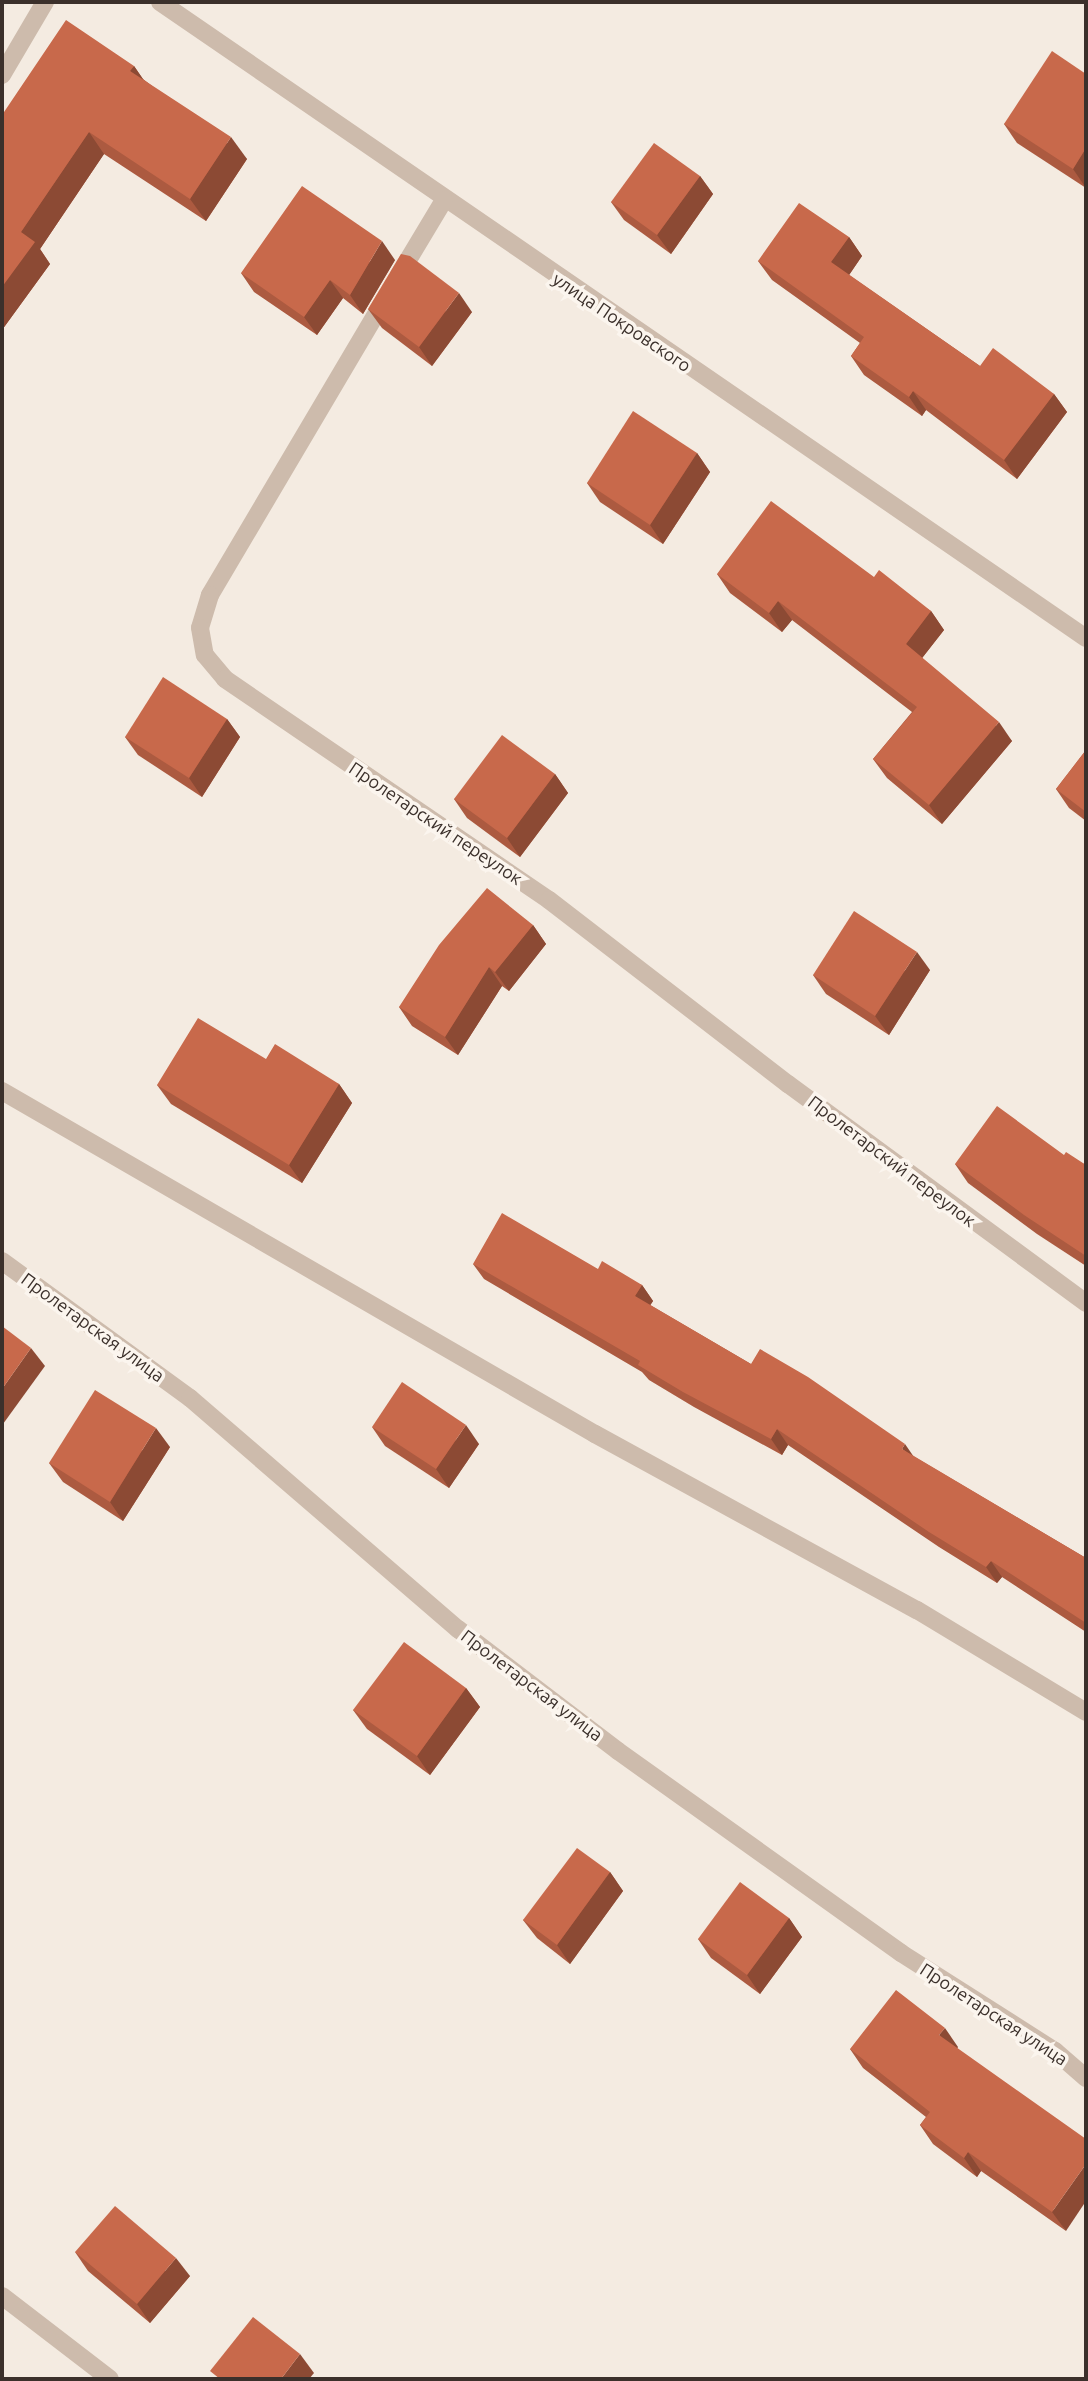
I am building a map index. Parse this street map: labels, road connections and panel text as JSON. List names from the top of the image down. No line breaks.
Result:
{"streets":{"street":["улица Покровского","Пролетарский переулок","Пролетарская улица"]},"crossings":[["улица Покровского","Пролетарский переулок"]]}
